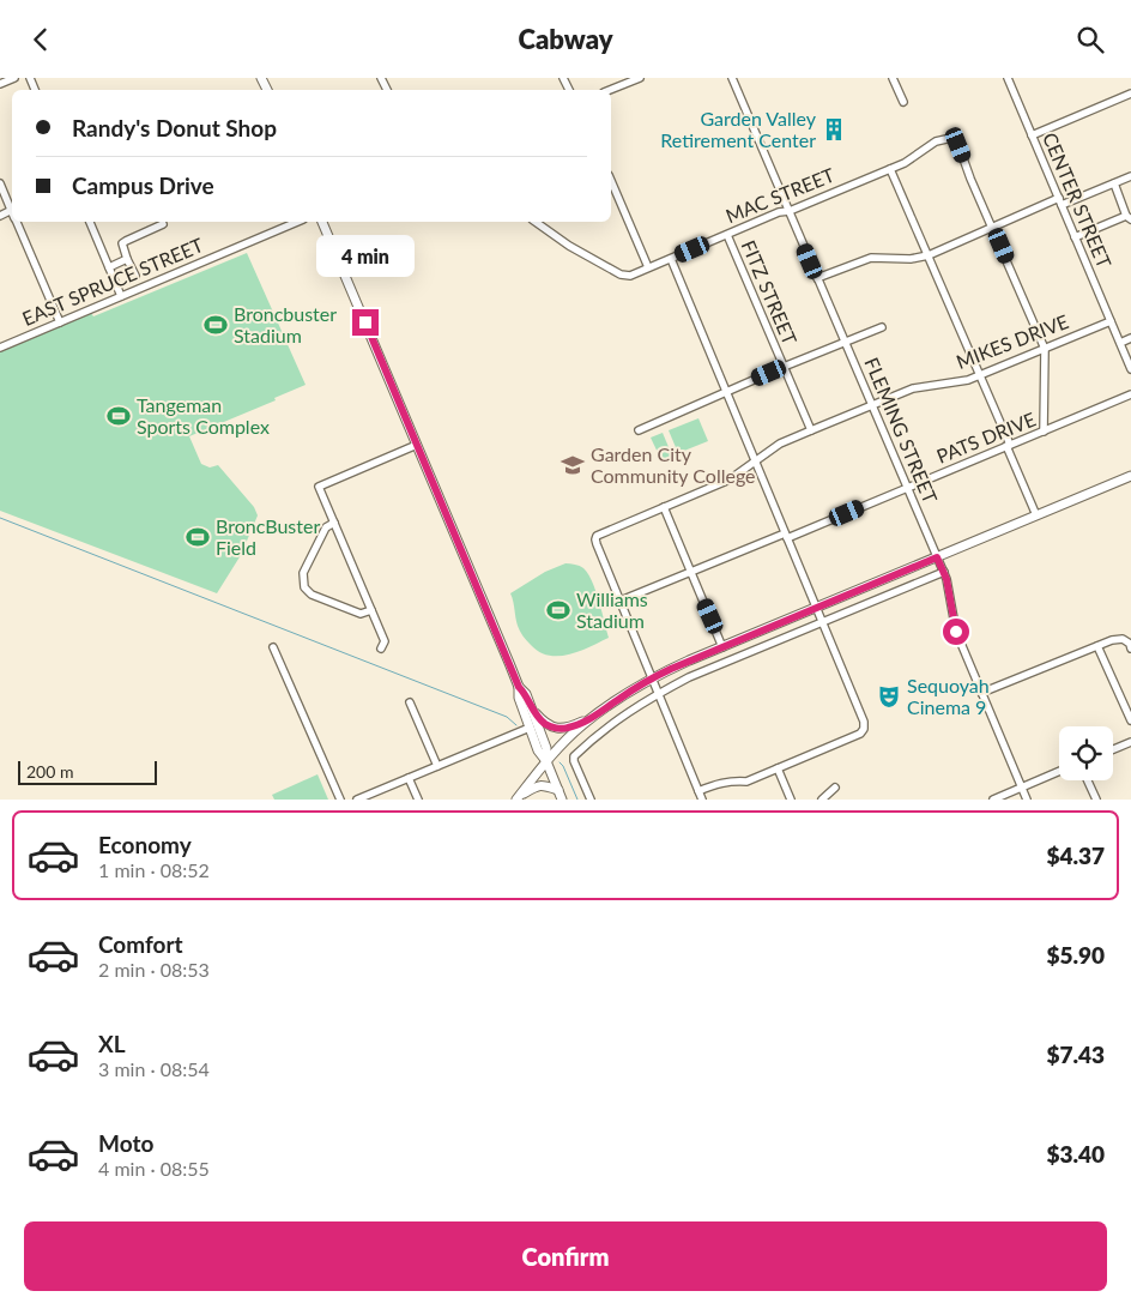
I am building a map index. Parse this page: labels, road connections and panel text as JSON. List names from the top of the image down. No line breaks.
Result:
{"streets":{"street":["MAC STREET","CENTER STREET","EAST SPRUCE STREET","FITZ STREET","MIKES DRIVE","FLEMING STREET","PATS DRIVE"]},"crossings":[["MAC STREET","FITZ STREET"],["MAC STREET","FLEMING STREET"],["CENTER STREET","MIKES DRIVE"],["FITZ STREET","MIKES DRIVE"],["MIKES DRIVE","FLEMING STREET"],["MIKES DRIVE","PATS DRIVE"],["FLEMING STREET","PATS DRIVE"]],"places":{"building":["Garden Valley Retirement Center"],"sports":["Broncbuster Stadium","Tangeman Sports Complex","BroncBuster Field","Williams Stadium"],"school or university":["Garden City Community College"],"theatre":["Sequoyah Cinema 9"]},"scale_bar":"200 m","page":{"header":"Cabway","banner":["Randy's Donut Shop","Campus Drive"],"bubble":"4 min","scale":"200 m","list":[{"name":"Economy","note":"1 min · 08:52","value":"$4.37"},{"name":"Comfort","note":"2 min · 08:53","value":"$5.90"},{"name":"XL","note":"3 min · 08:54","value":"$7.43"},{"name":"Moto","note":"4 min · 08:55","value":"$3.40"}],"buttons":"Confirm"}}
